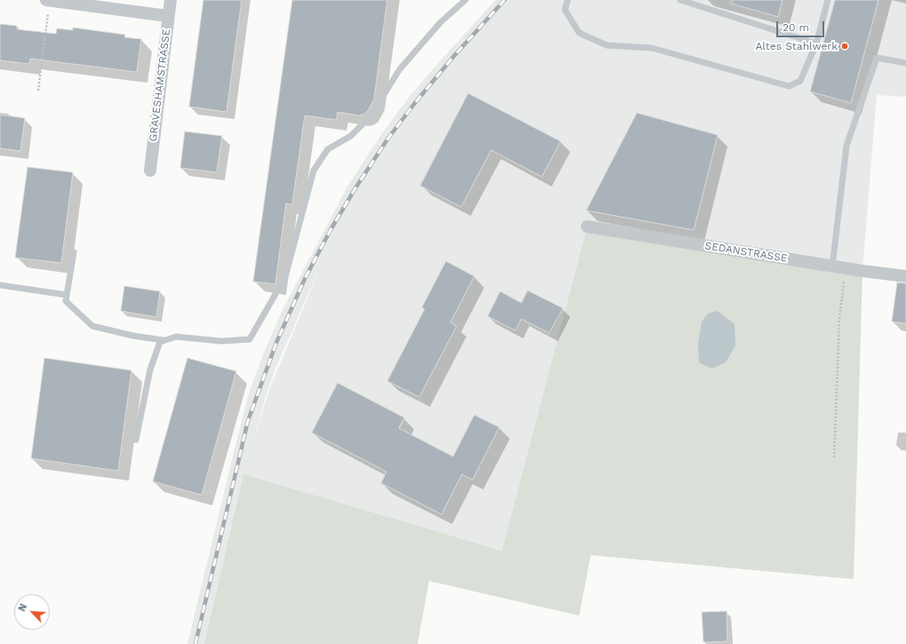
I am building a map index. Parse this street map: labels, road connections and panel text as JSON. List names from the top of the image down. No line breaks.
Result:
{"streets":{"street":["GRAVESHAMSTRASSE","SEDANSTRASSE"]},"places":["Altes Stahlwerk"],"scale_bar":"20 m","north":"top left"}
